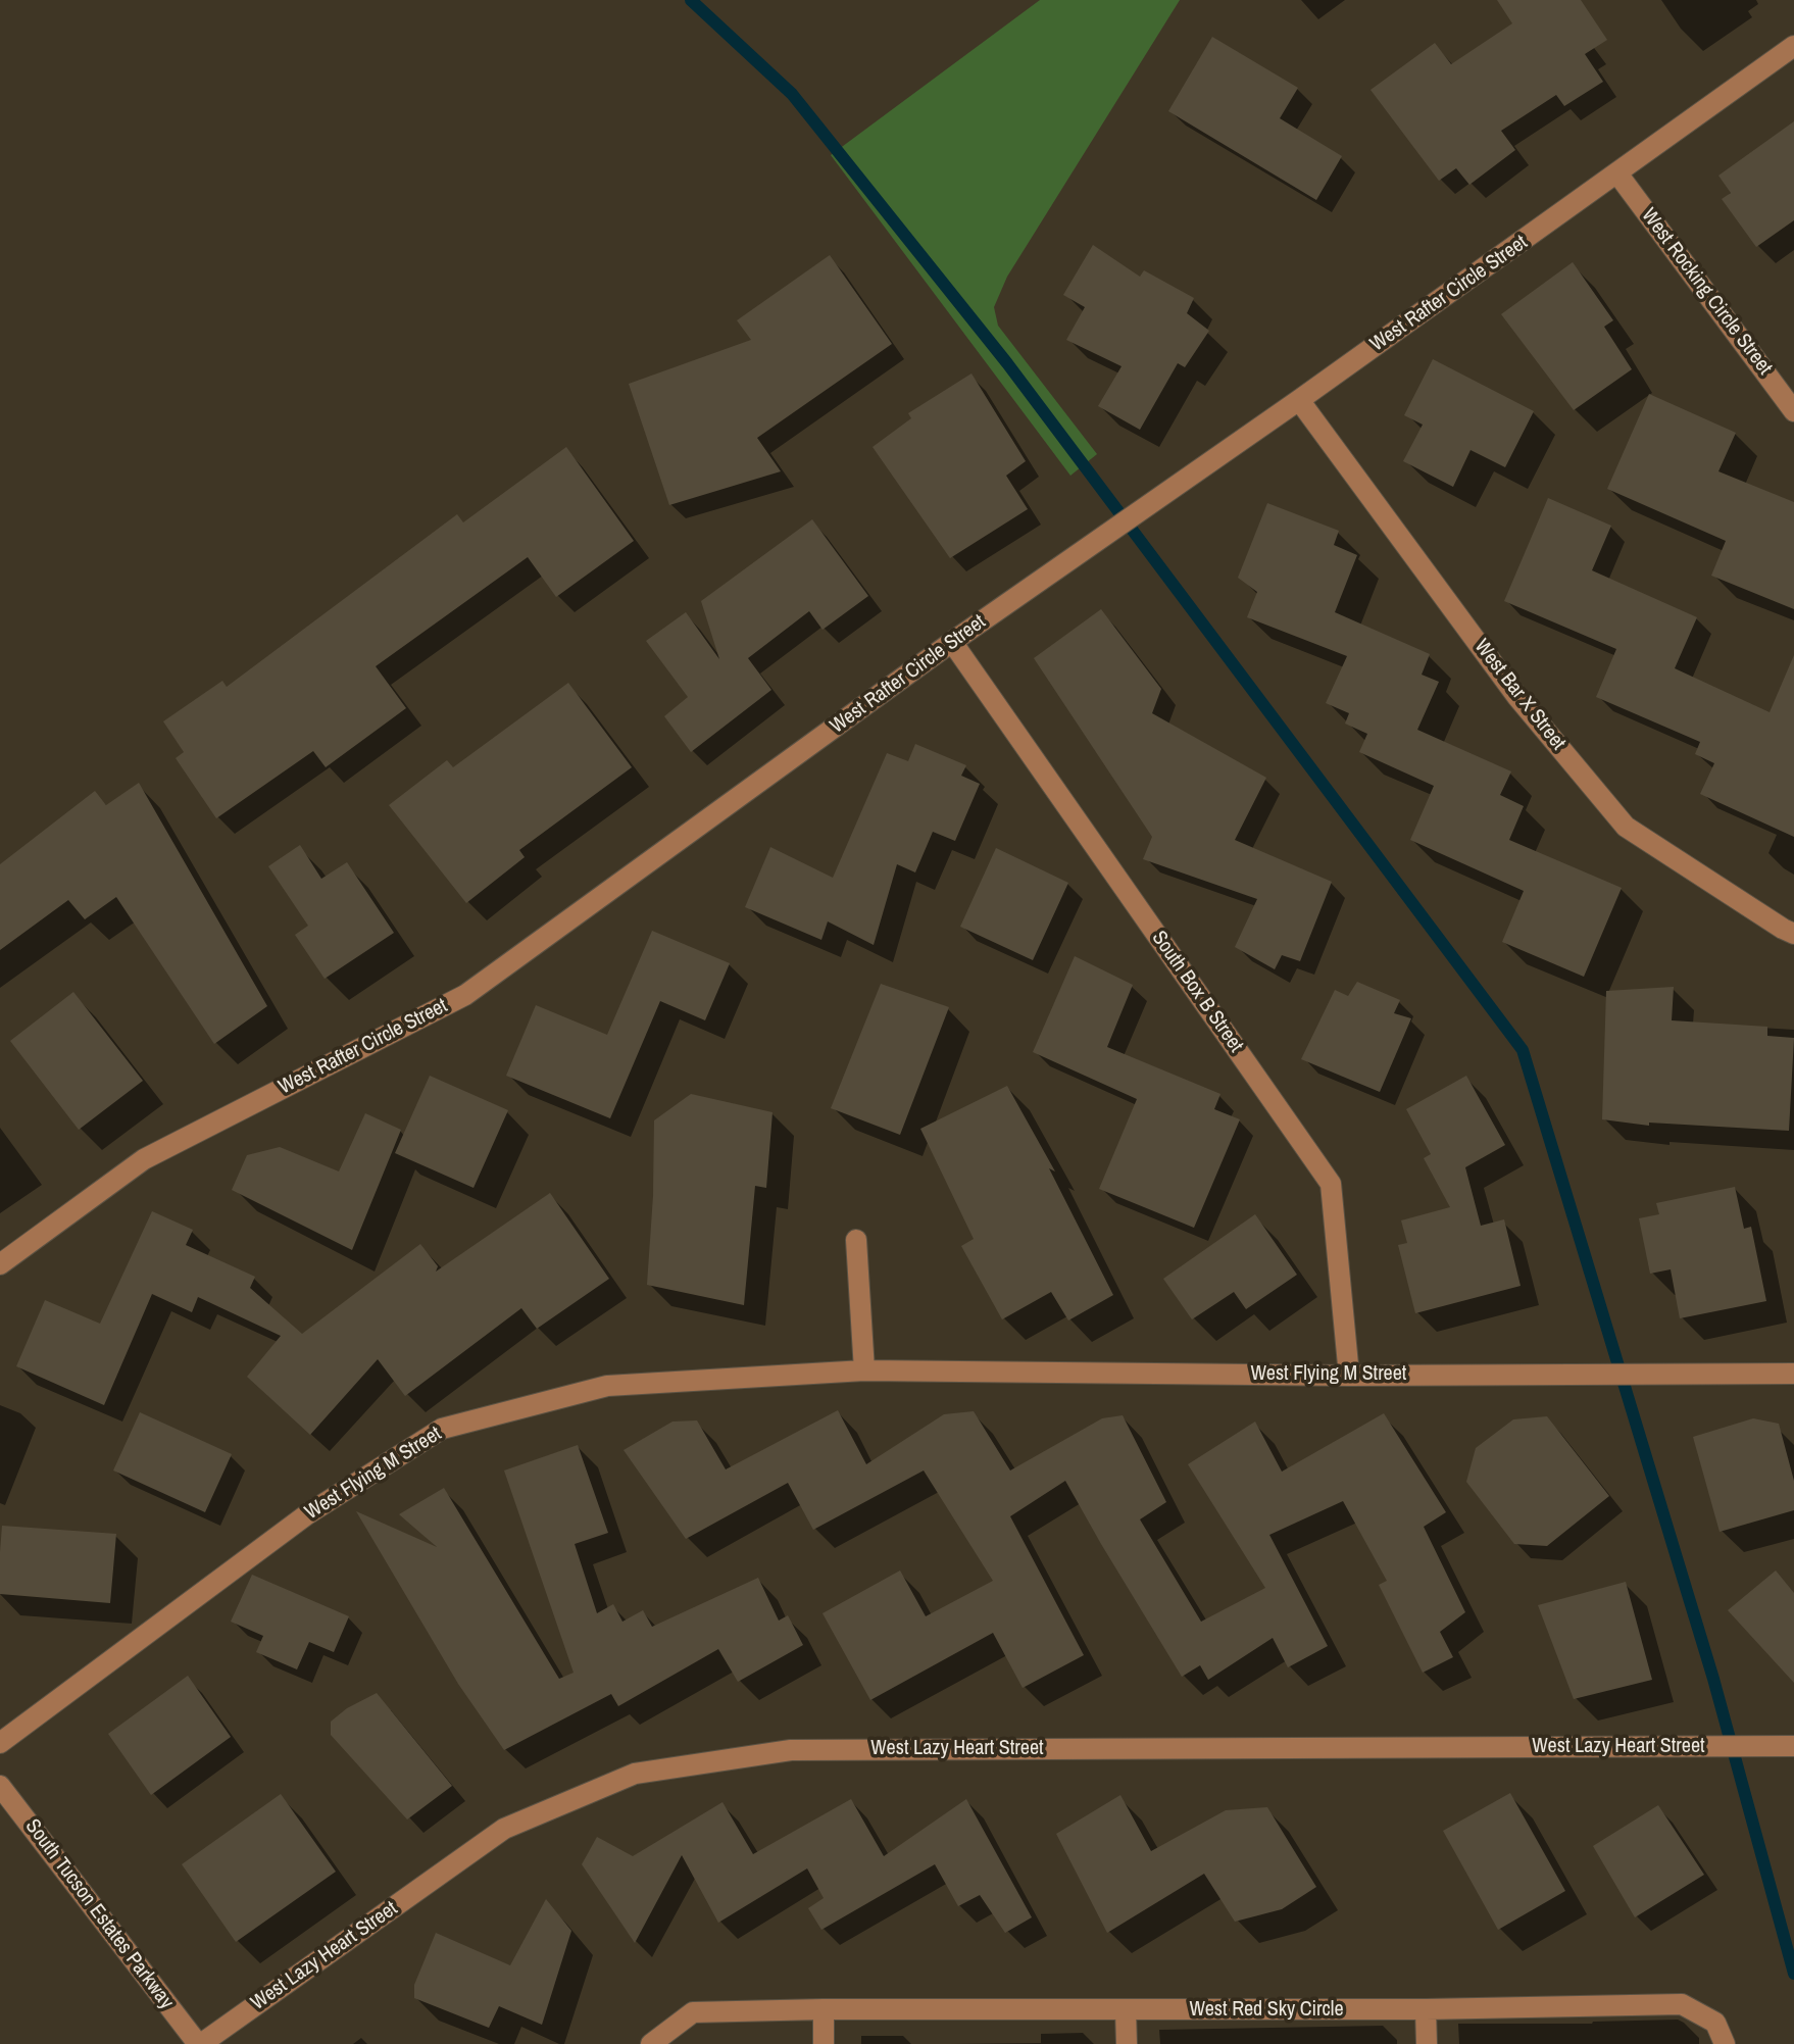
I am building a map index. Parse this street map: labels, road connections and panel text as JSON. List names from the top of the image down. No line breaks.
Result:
{"streets":{"street":["West Rocking Circle Street","West Rafter Circle Street","West Bar X Street","South Box B Street","West Flying M Street","West Lazy Heart Street","South Tucson Estates Parkway","West Red Sky Circle"]},"crossings":[["West Rocking Circle Street","West Rafter Circle Street"],["West Rafter Circle Street","West Bar X Street"],["West Rafter Circle Street","South Box B Street"],["South Box B Street","West Flying M Street"],["West Lazy Heart Street","South Tucson Estates Parkway"]]}
